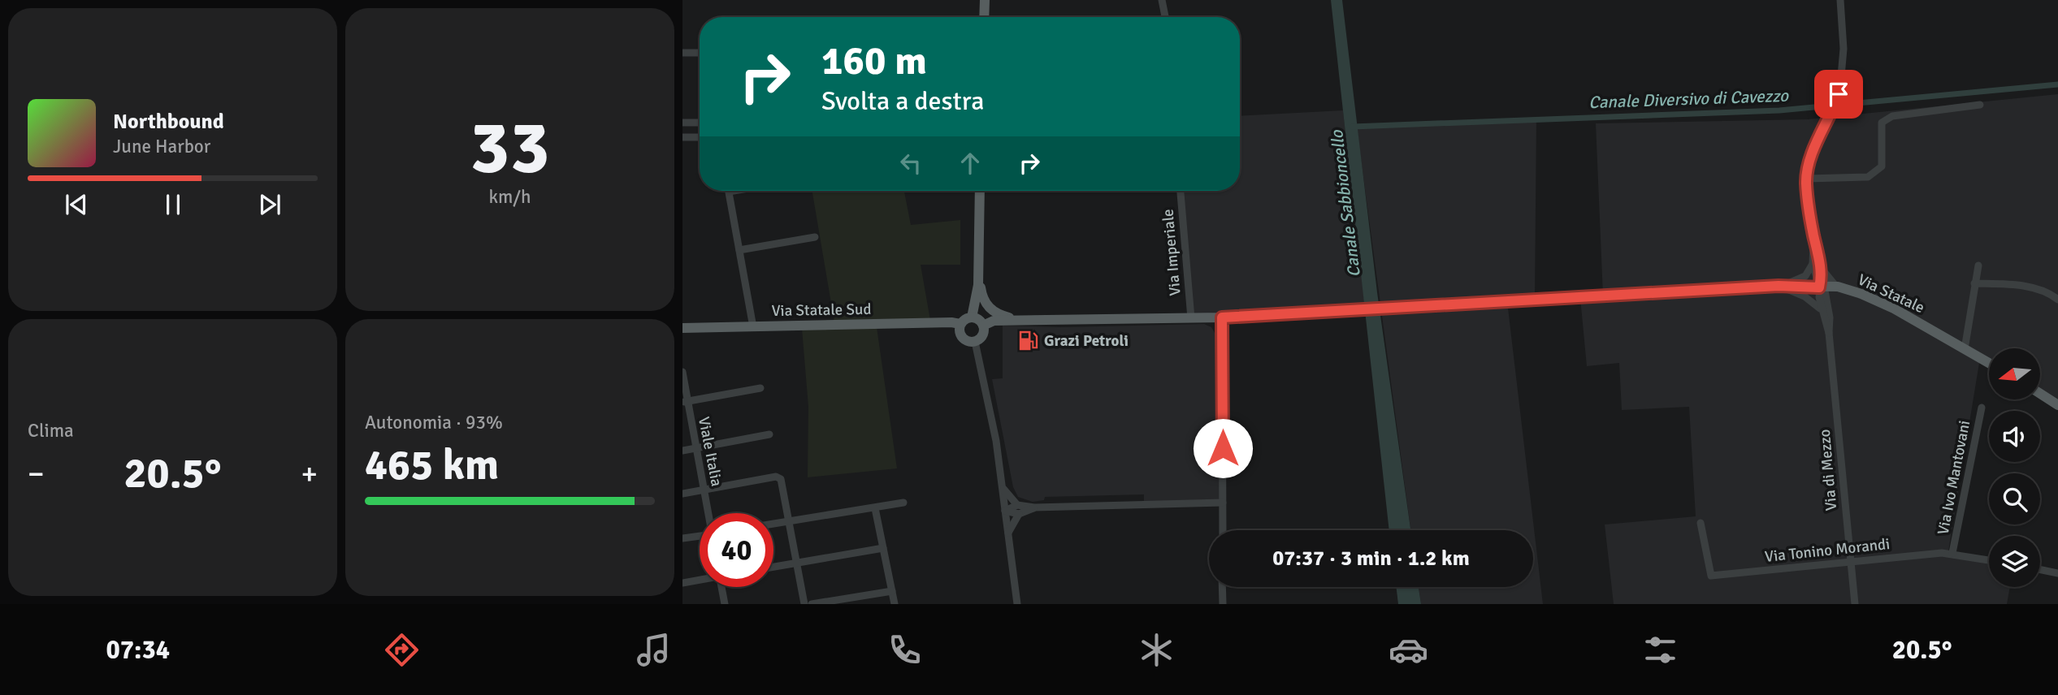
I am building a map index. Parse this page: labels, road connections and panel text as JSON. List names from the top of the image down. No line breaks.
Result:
{"streets":{"main road":["Via Statale","Via Statale Sud"],"street":["Via Imperiale","Viale Italia","Via di Mezzo","Via Ivo Mantovani","Via Tonino Morandi"]},"crossings":[["Via Imperiale","Via Statale"],["Via di Mezzo","Via Tonino Morandi"],["Via Ivo Mantovani","Via Tonino Morandi"]],"water":["Canale Diversivo di Cavezzo","Canale Sabbioncello"],"places":{"fuel station":["Grazi Petroli"]},"north":"left","page":{"tile":[["33","km/h"],"Clima",["Autonomia · 93%","465 km"]],"turn":["160 m","Svolta a destra"],"song":["Northbound","June Harbor"],"heat":["−","20.5°","+"],"limit":"40","trip":"07:37 · 3 min · 1.2 km","tabs":["07:34","20.5°"]}}
